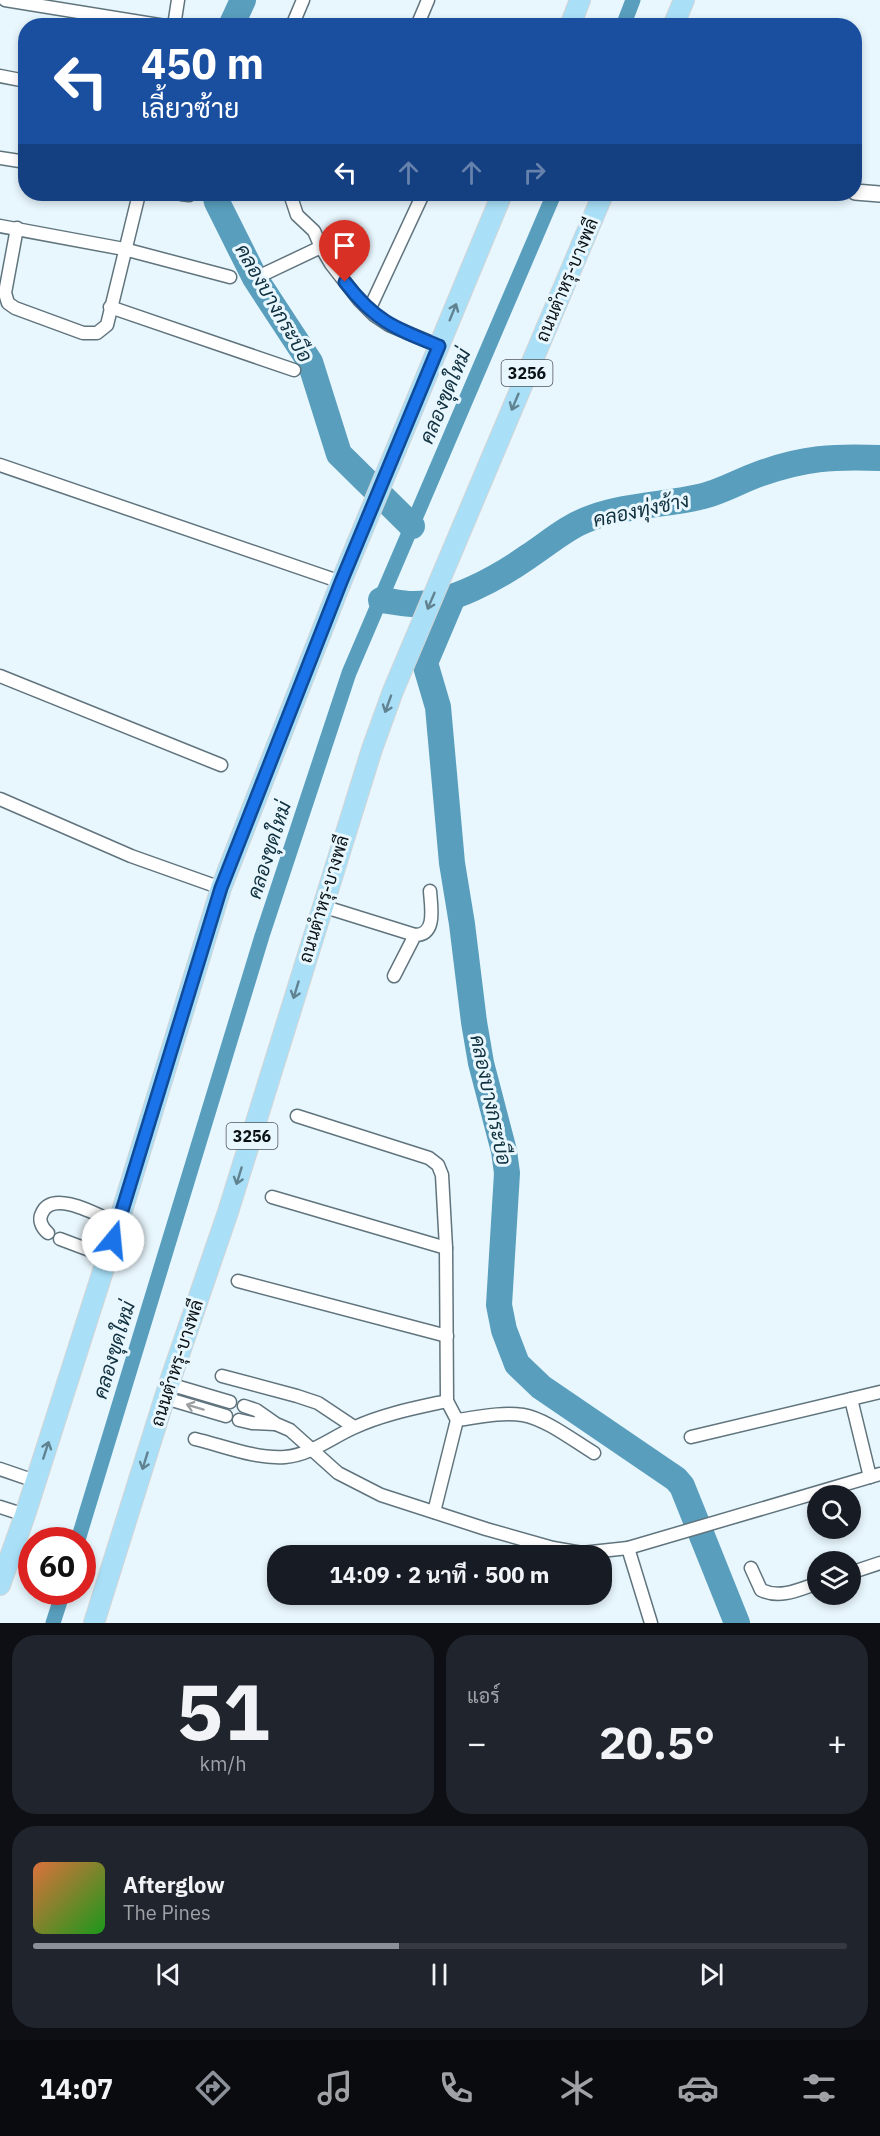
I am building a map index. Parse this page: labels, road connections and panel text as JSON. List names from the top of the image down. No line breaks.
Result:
{"streets":{"main road":["ถนนตำหรุ-บางพลี","3256"]},"water":["คลองบางกระบือ","คลองขุดใหม่","คลองทุ่งช้าง"],"page":{"turn":["450 m","เลี้ยวซ้าย"],"limit":"60","trip":"14:09 · 2 นาที · 500 m","tile":[["51","km/h"],"แอร์"],"heat":["−","20.5°","+"],"song":["Afterglow","The Pines"],"tabs":"14:07"}}
